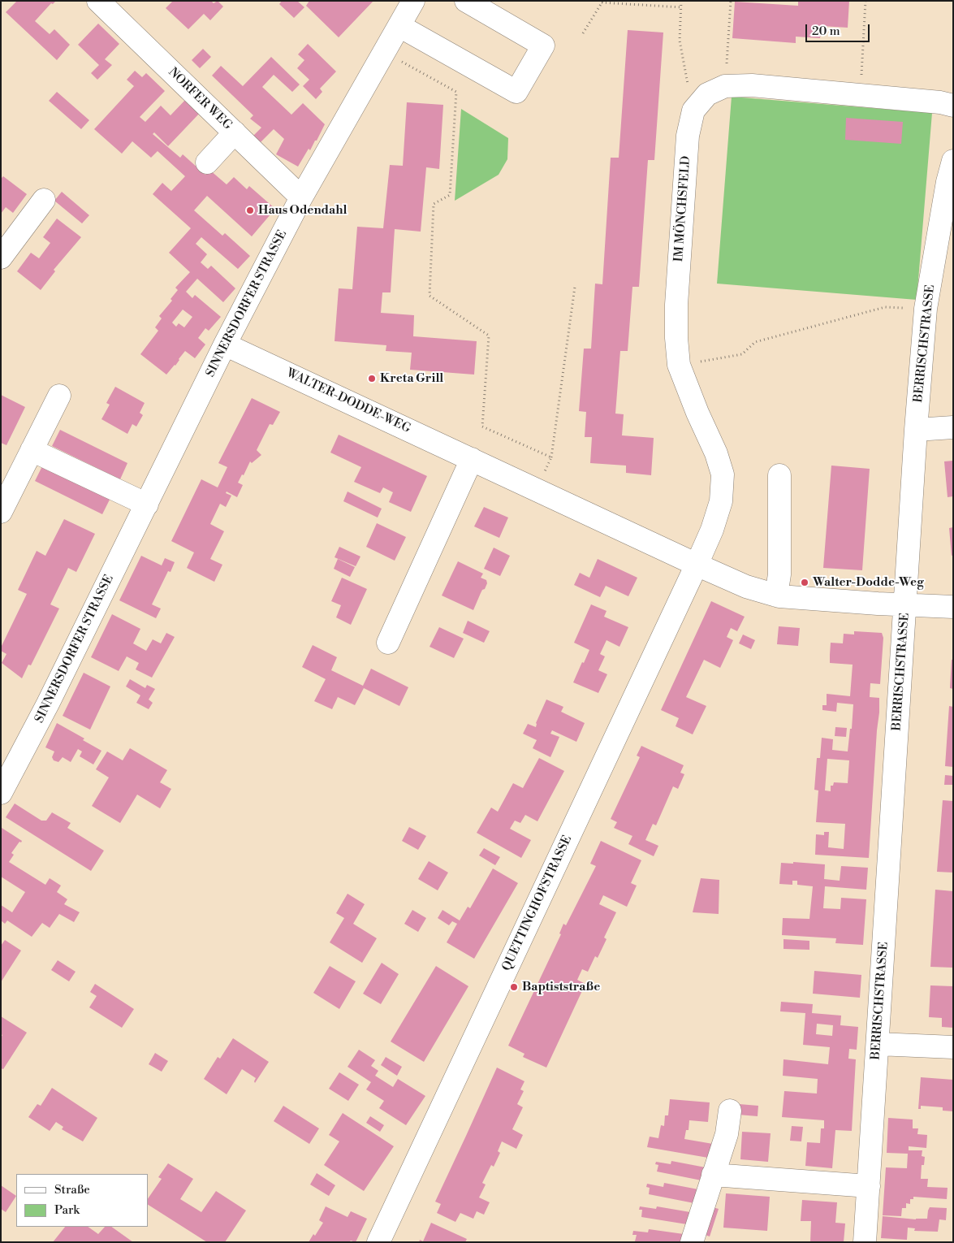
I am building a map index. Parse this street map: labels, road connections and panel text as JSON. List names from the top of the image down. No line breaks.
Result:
{"streets":{"street":["NORFER WEG","IM MÖNCHSFELD","SINNERSDORFER STRASSE","BERRISCHSTRASSE","WALTER-DODDE-WEG","QUETTINGHOFSTRASSE"]},"crossings":[["NORFER WEG","SINNERSDORFER STRASSE"],["IM MÖNCHSFELD","WALTER-DODDE-WEG"],["IM MÖNCHSFELD","QUETTINGHOFSTRASSE"],["SINNERSDORFER STRASSE","WALTER-DODDE-WEG"],["BERRISCHSTRASSE","WALTER-DODDE-WEG"],["WALTER-DODDE-WEG","QUETTINGHOFSTRASSE"]],"places":["Haus Odendahl","Kreta Grill","Walter-Dodde-Weg","Baptiststraße"],"legend":["Straße","Park"],"scale_bar":"20 m"}
